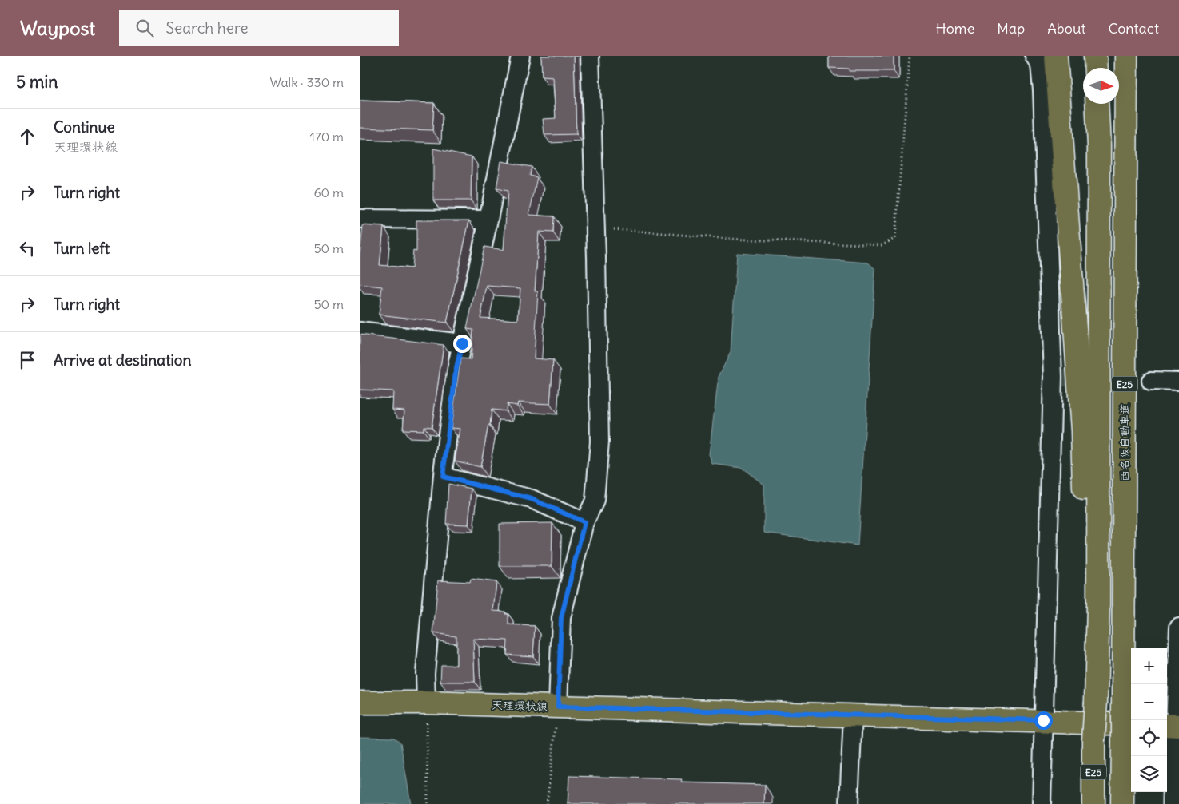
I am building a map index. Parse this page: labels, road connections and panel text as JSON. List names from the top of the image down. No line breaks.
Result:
{"streets":{"main road":["E25","西名阪自動車道","天理環状線"]},"north":"right","page":{"header":"Waypost","search":"Search here","nav":["Home","Map","About","Contact"],"heading":["5 min","Walk · 330 m"],"list":[["Continue","天理環状線","170 m"],["Turn right","60 m"],["Turn left","50 m"],["Turn right","50 m"],"Arrive at destination"],"map_buttons":["+","−"]}}
